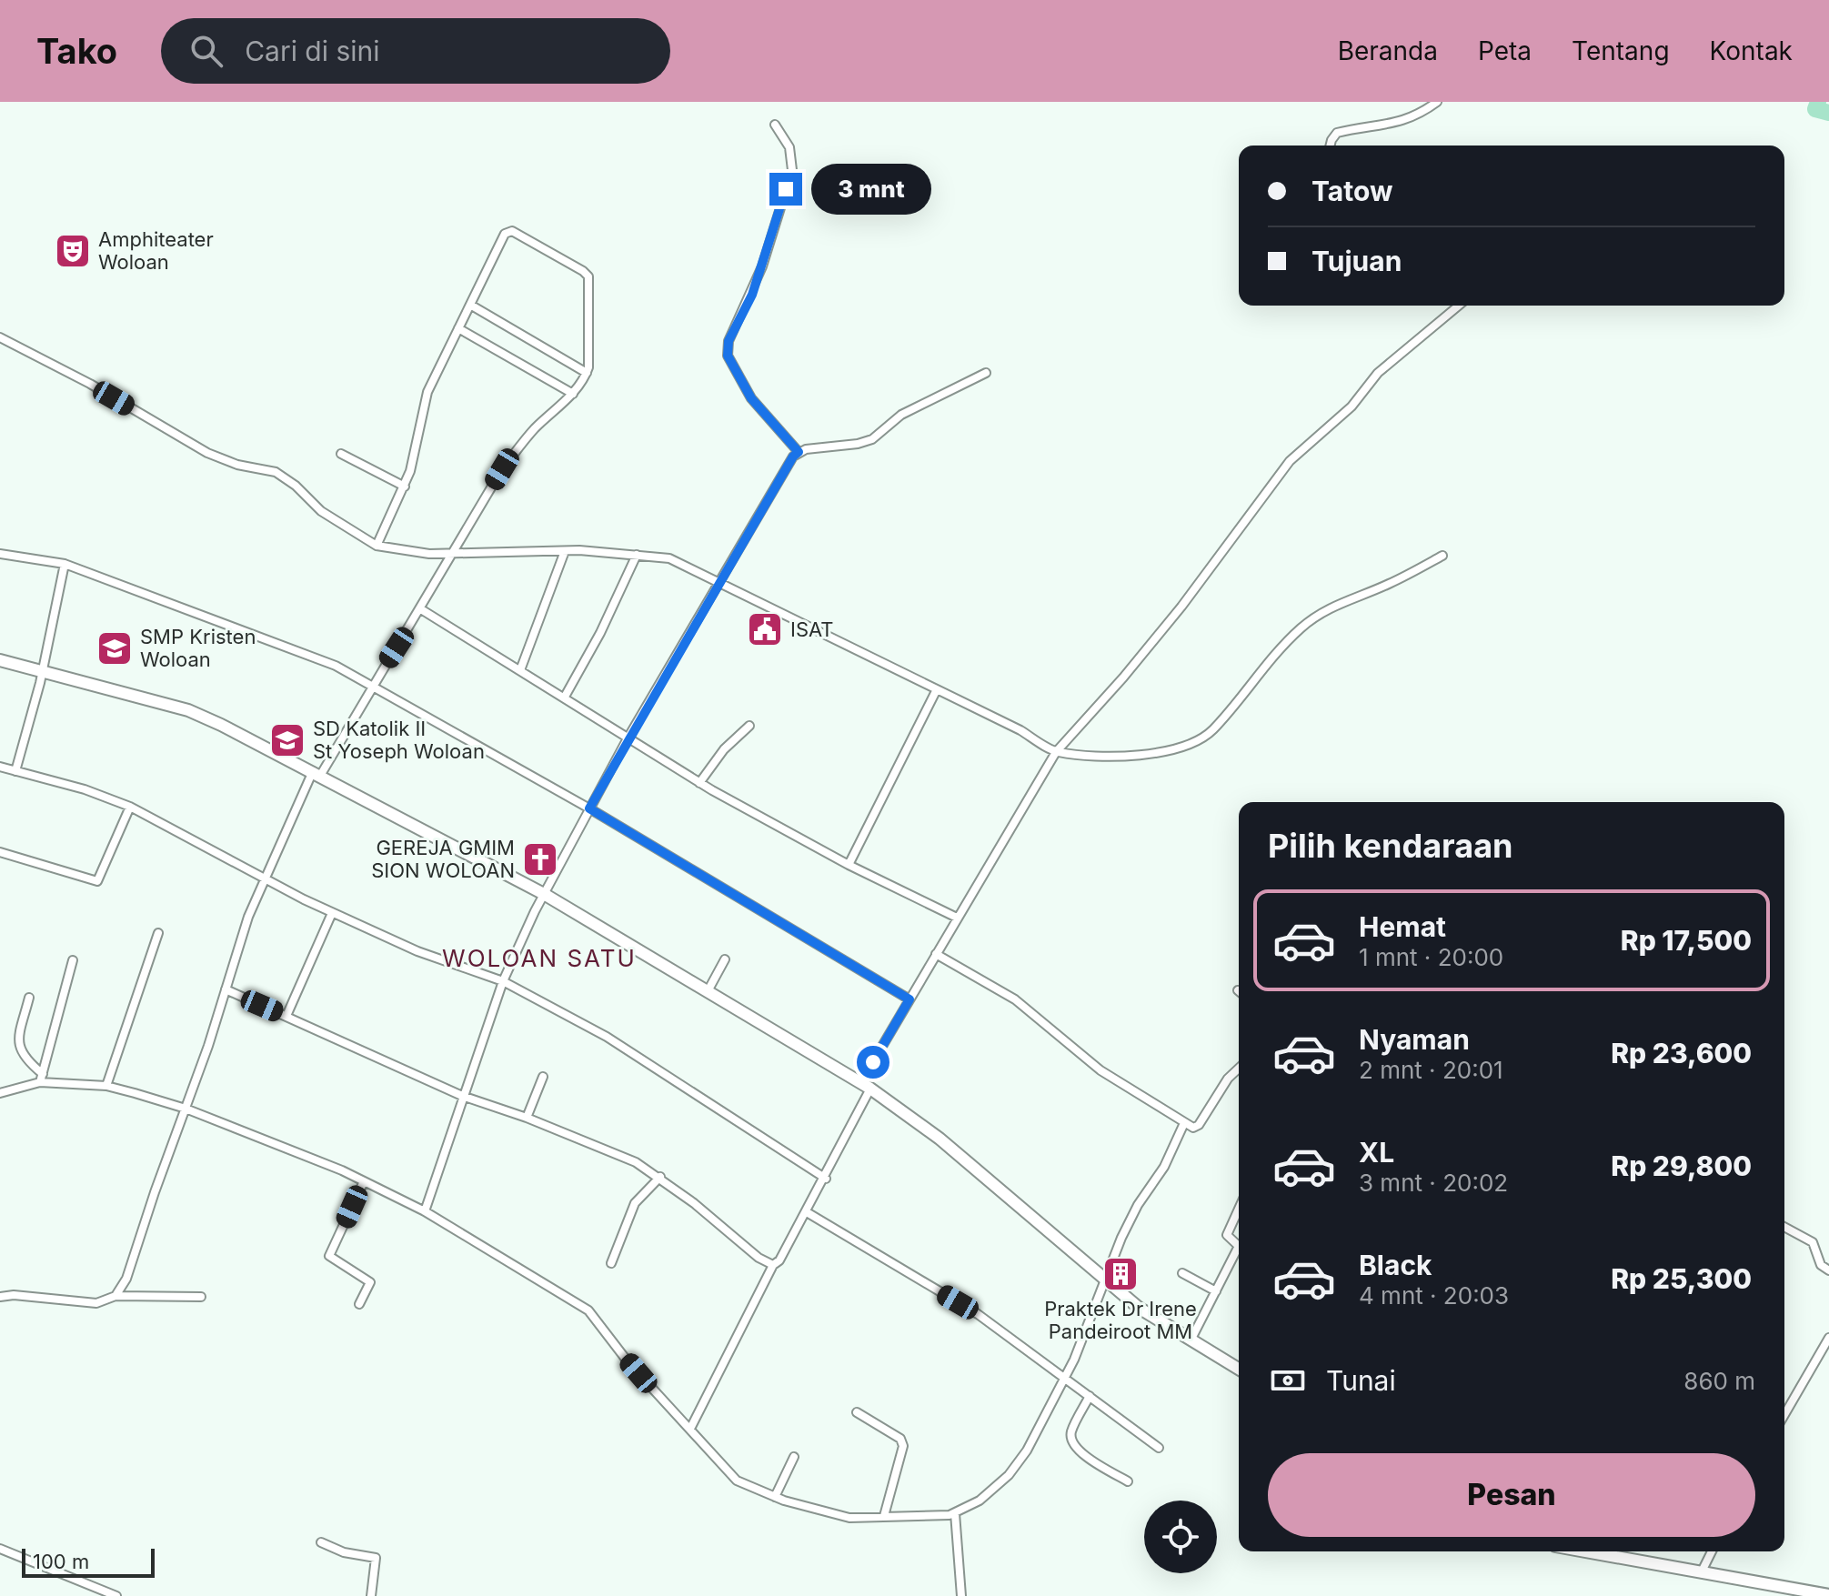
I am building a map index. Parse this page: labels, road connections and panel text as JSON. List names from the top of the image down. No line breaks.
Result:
{"districts":["WOLOAN SATU"],"places":{"theatre":["Amphiteater Woloan"],"public building":["ISAT"],"school or university":["SMP Kristen Woloan","SD Katolik II St Yoseph Woloan"],"church":["GEREJA GMIM SION WOLOAN"],"building":["Praktek Dr Irene Pandeiroot MM"]},"scale_bar":"100 m","page":{"header":"Tako","search":"Cari di sini","nav":["Beranda","Peta","Tentang","Kontak"],"banner":["Tatow","Tujuan"],"bubble":"3 mnt","heading":"Pilih kendaraan","list":[{"name":"Hemat","note":"1 mnt · 20:00","value":"Rp 17,500"},{"name":"Nyaman","note":"2 mnt · 20:01","value":"Rp 23,600"},{"name":"XL","note":"3 mnt · 20:02","value":"Rp 29,800"},{"name":"Black","note":"4 mnt · 20:03","value":"Rp 25,300"}],"pay":["Tunai","860 m"],"buttons":"Pesan","scale":"100 m"}}
